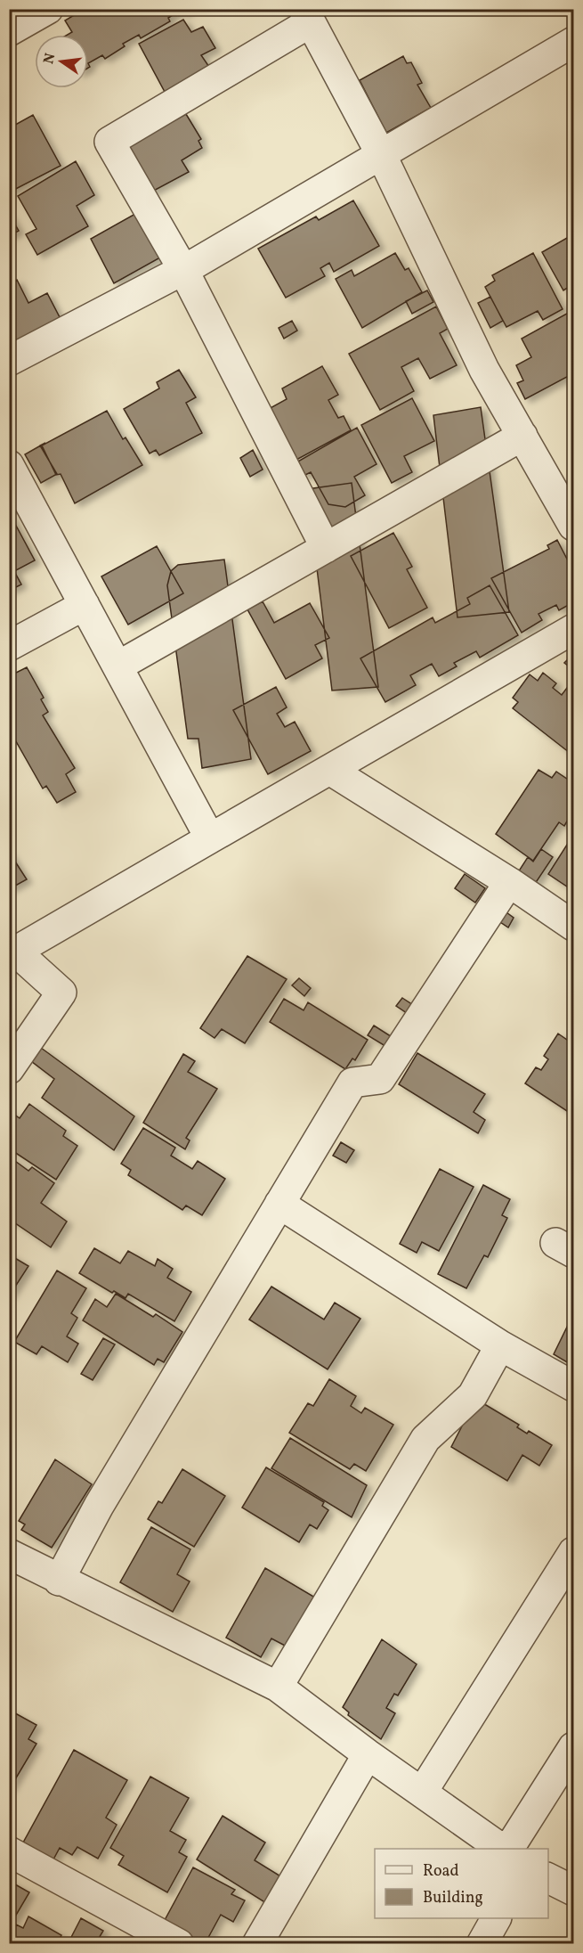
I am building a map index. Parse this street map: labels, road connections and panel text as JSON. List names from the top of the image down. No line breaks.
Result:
{"legend":["Road","Building"],"north":"left"}
